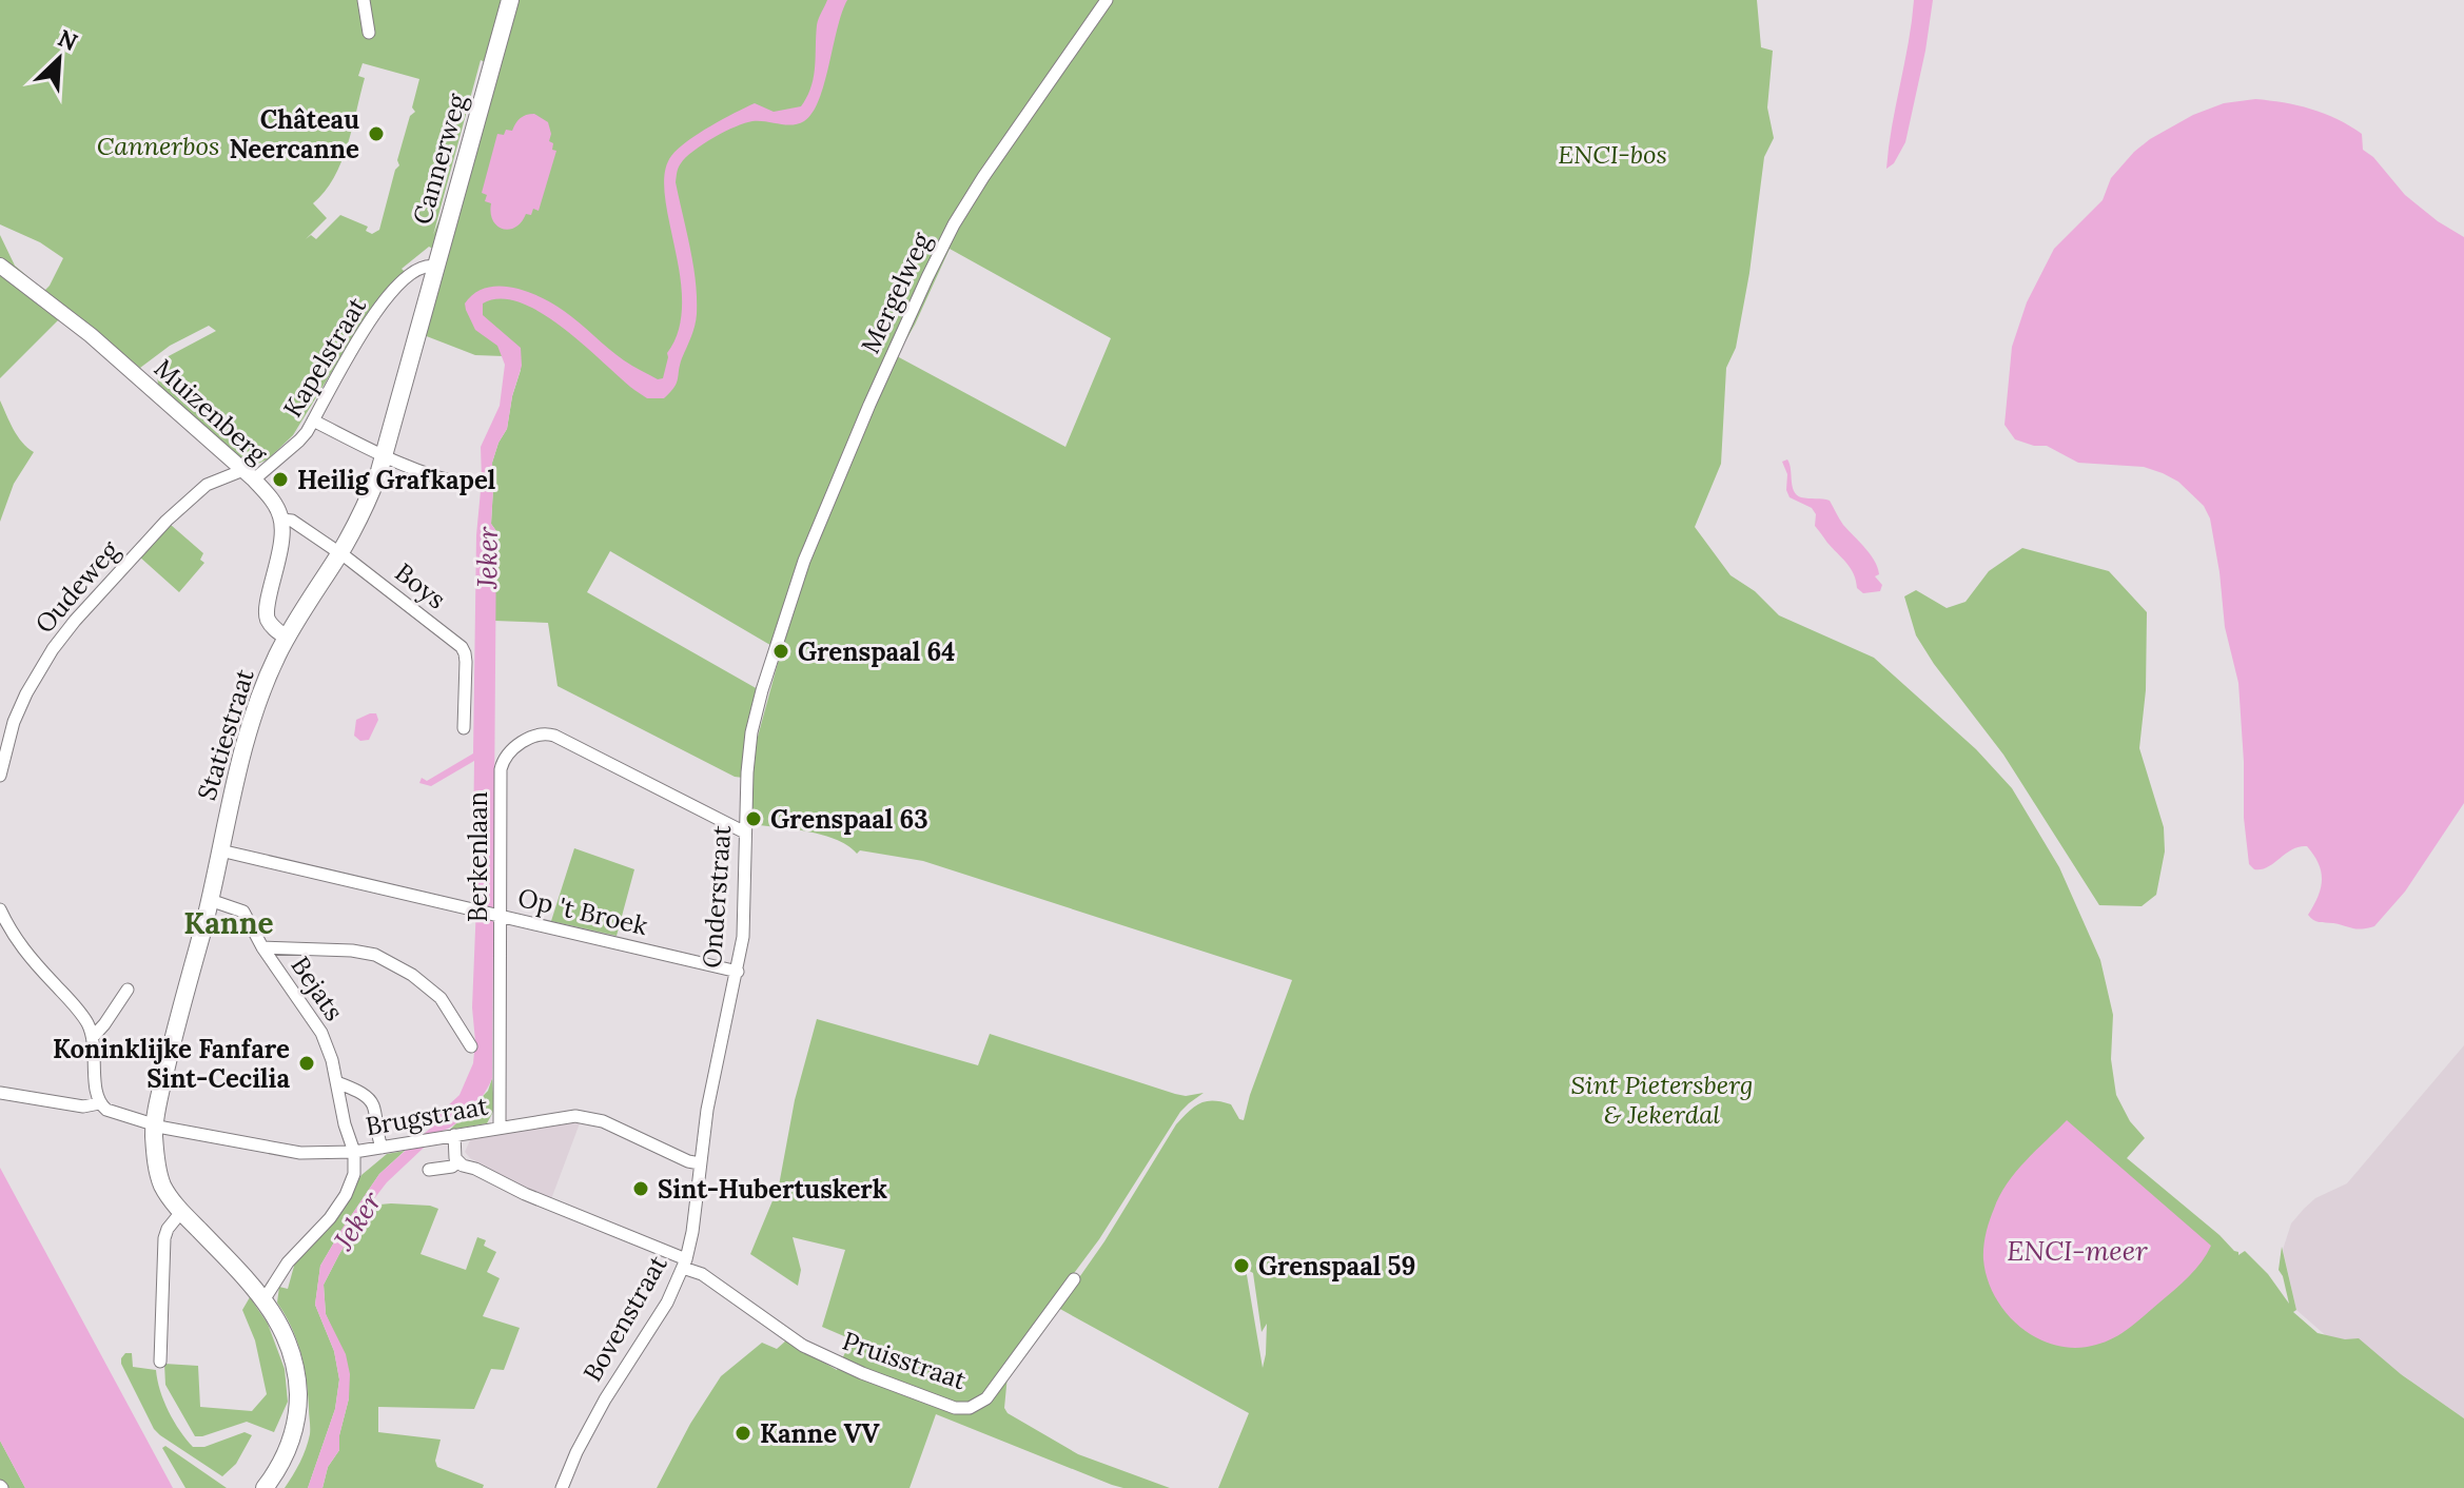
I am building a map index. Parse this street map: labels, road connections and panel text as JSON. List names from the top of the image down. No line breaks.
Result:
{"streets":{"main road":["Cannerweg","Statiestraat"],"street":["Mergelweg","Kapelstraat","Muizenberg","Boys","Oudeweg","Berkenlaan","Onderstraat","Op 't Broek","Bejats","Brugstraat","Bovenstraat","Pruisstraat"]},"crossings":[["Cannerweg","Kapelstraat"],["Cannerweg","Statiestraat"],["Mergelweg","Onderstraat"],["Kapelstraat","Muizenberg"],["Kapelstraat","Oudeweg"],["Muizenberg","Boys"],["Muizenberg","Oudeweg"],["Boys","Statiestraat"],["Statiestraat","Op 't Broek"],["Statiestraat","Bejats"],["Statiestraat","Brugstraat"],["Berkenlaan","Onderstraat"],["Berkenlaan","Op 't Broek"],["Berkenlaan","Brugstraat"],["Onderstraat","Op 't Broek"],["Onderstraat","Brugstraat"],["Onderstraat","Bovenstraat"],["Bejats","Brugstraat"],["Brugstraat","Bovenstraat"],["Bovenstraat","Pruisstraat"]],"districts":["Kanne"],"water":["Jeker","ENCI-meer"],"parks":["Cannerbos","ENCI-bos","Sint Pietersberg & Jekerdal"],"places":["Château Neercanne","Heilig Grafkapel","Grenspaal 64","Grenspaal 63","Koninklijke Fanfare Sint-Cecilia","Sint-Hubertuskerk","Grenspaal 59","Kanne VV"],"north":"top right"}
